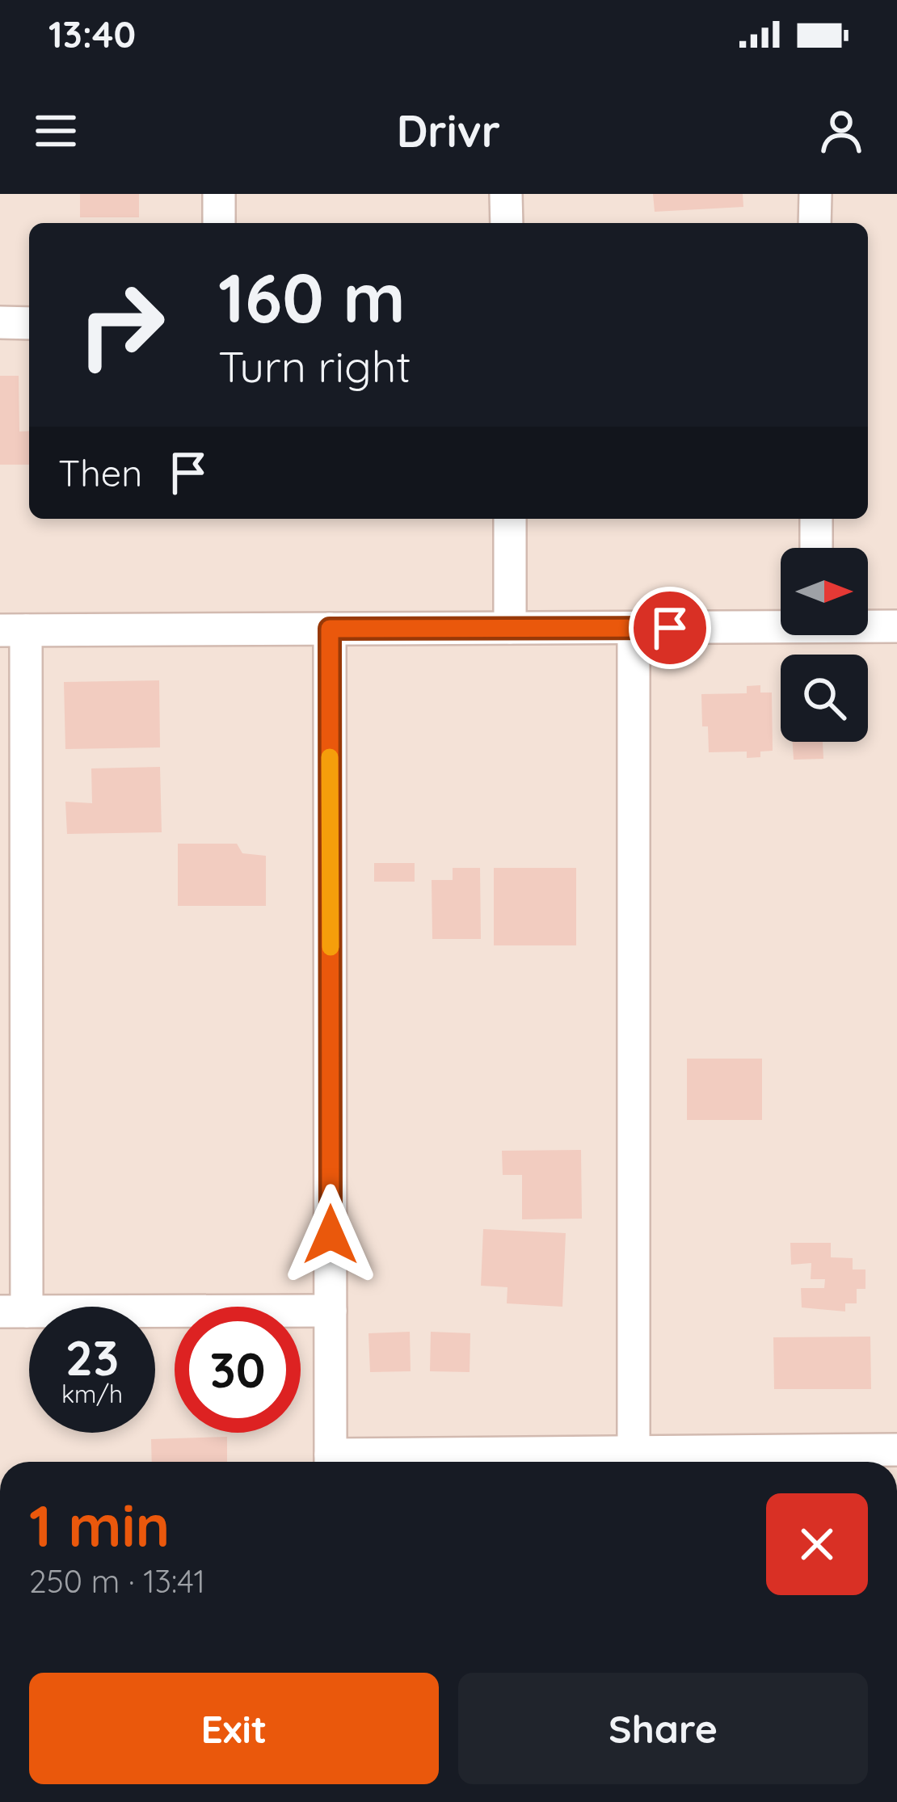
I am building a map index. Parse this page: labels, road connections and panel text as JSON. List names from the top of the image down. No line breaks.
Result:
{"north":"right","page":{"status":"13:40","header":"Drivr","turn":["160 m","Turn right"],"then":"Then","speed":"23 km/h","limit":"30","heading":["1 min","250 m · 13:41"],"buttons":["Exit","Share"]}}
